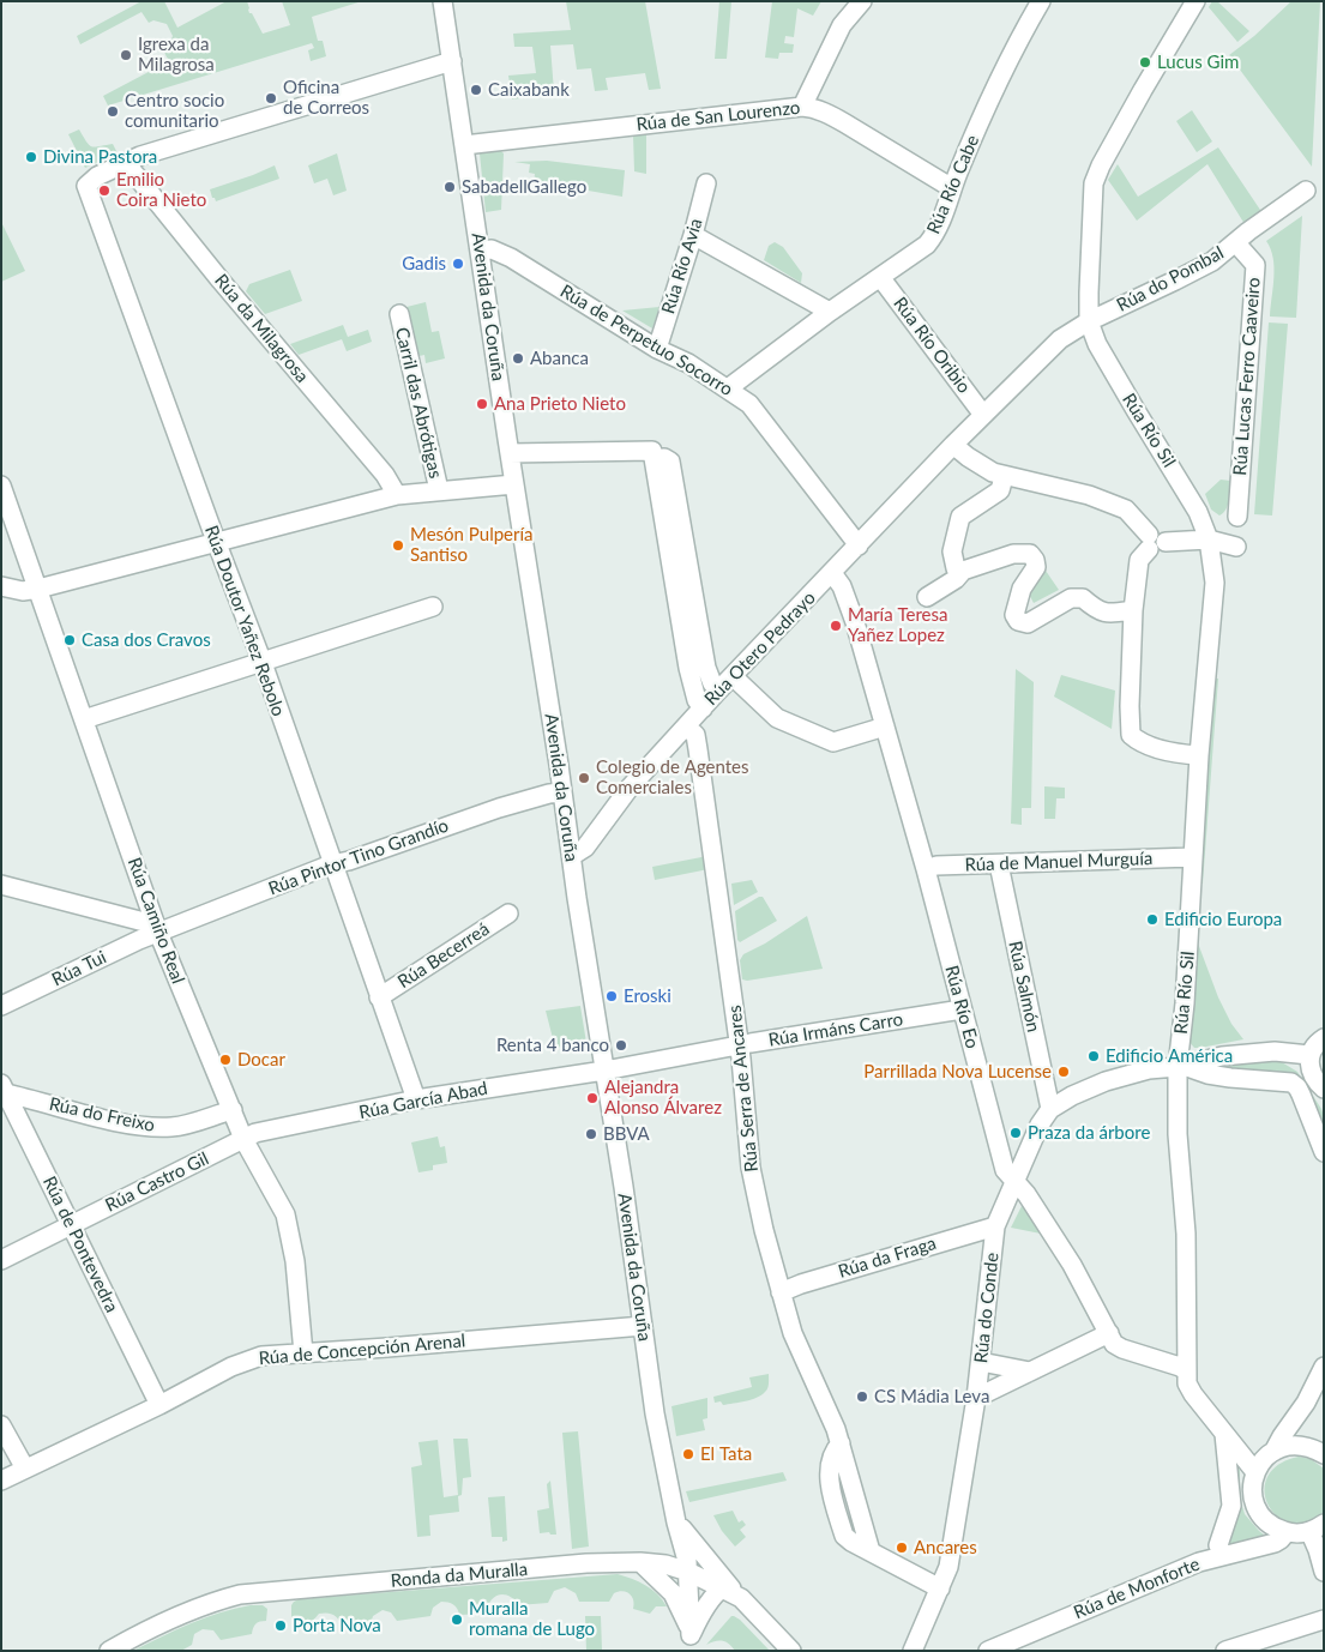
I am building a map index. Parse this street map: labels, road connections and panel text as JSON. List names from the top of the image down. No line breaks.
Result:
{"streets":{"street":["Rúa de San Lourenzo","Rúa Río Cabe","Rúa Río Avia","Rúa do Pombal","Avenida da Coruña","Rúa da Milagrosa","Rúa de Perpetuo Socorro","Rúa Río Oribio","Rúa Lucas Ferro Caaveiro","Carril das Abrótigas","Rúa Río Sil","Rúa Doutor Yañez Rebolo","Rúa Otero Pedrayo","Rúa Pintor Tino Grandío","Rúa de Manuel Murguía","Rúa Camiño Real","Rúa Becerreá","Rúa Tui","Rúa Salmón","Rúa Río Eo","Rúa Irmáns Carro","Rúa Serra de Ancares","Rúa García Abad","Rúa do Freixo","Rúa Castro Gil","Rúa de Pontevedra","Rúa da Fraga","Rúa do Conde","Rúa de Concepción Arenal","Ronda da Muralla","Rúa de Monforte"]},"crossings":[["Rúa de San Lourenzo","Rúa Río Cabe"],["Rúa de San Lourenzo","Avenida da Coruña"],["Rúa Río Cabe","Rúa de Perpetuo Socorro"],["Rúa Río Cabe","Rúa Río Oribio"],["Rúa Río Avia","Rúa de Perpetuo Socorro"],["Rúa do Pombal","Rúa Lucas Ferro Caaveiro"],["Rúa do Pombal","Rúa Río Sil"],["Rúa do Pombal","Rúa Otero Pedrayo"],["Avenida da Coruña","Rúa de Perpetuo Socorro"],["Avenida da Coruña","Rúa Otero Pedrayo"],["Avenida da Coruña","Rúa Pintor Tino Grandío"],["Avenida da Coruña","Rúa Irmáns Carro"],["Avenida da Coruña","Rúa García Abad"],["Avenida da Coruña","Rúa de Concepción Arenal"],["Avenida da Coruña","Ronda da Muralla"],["Rúa da Milagrosa","Rúa Doutor Yañez Rebolo"],["Rúa de Perpetuo Socorro","Rúa Otero Pedrayo"],["Rúa Río Oribio","Rúa Otero Pedrayo"],["Rúa Río Sil","Rúa Otero Pedrayo"],["Rúa Río Sil","Rúa de Manuel Murguía"],["Rúa Río Sil","Rúa Río Eo"],["Rúa Río Sil","Rúa do Conde"],["Rúa Doutor Yañez Rebolo","Rúa Pintor Tino Grandío"],["Rúa Doutor Yañez Rebolo","Rúa Becerreá"],["Rúa Doutor Yañez Rebolo","Rúa García Abad"],["Rúa Otero Pedrayo","Rúa Río Eo"],["Rúa Otero Pedrayo","Rúa Serra de Ancares"],["Rúa Pintor Tino Grandío","Rúa Camiño Real"],["Rúa Pintor Tino Grandío","Rúa Tui"],["Rúa de Manuel Murguía","Rúa Salmón"],["Rúa de Manuel Murguía","Rúa Río Eo"],["Rúa Camiño Real","Rúa Tui"],["Rúa Camiño Real","Rúa García Abad"],["Rúa Camiño Real","Rúa do Freixo"],["Rúa Camiño Real","Rúa Castro Gil"],["Rúa Camiño Real","Rúa de Concepción Arenal"],["Rúa Salmón","Rúa do Conde"],["Rúa Río Eo","Rúa Irmáns Carro"],["Rúa Río Eo","Rúa do Conde"],["Rúa Irmáns Carro","Rúa Serra de Ancares"],["Rúa Irmáns Carro","Rúa García Abad"],["Rúa Serra de Ancares","Rúa da Fraga"],["Rúa Serra de Ancares","Rúa do Conde"],["Rúa García Abad","Rúa Castro Gil"],["Rúa do Freixo","Rúa de Pontevedra"],["Rúa Castro Gil","Rúa de Pontevedra"],["Rúa de Pontevedra","Rúa de Concepción Arenal"],["Rúa da Fraga","Rúa do Conde"]],"places":["Igrexa da Milagrosa","Lucus Gim","Caixabank","Oficina de Correos","Centro socio comunitario","Divina Pastora","SabadellGallego","Emilio Coira Nieto","Gadis","Abanca","Ana Prieto Nieto","Mesón Pulpería Santiso","María Teresa Yañez Lopez","Casa dos Cravos","Colegio de Agentes Comerciales","Edificio Europa","Eroski","Renta 4 banco","Edificio América","Docar","Parrillada Nova Lucense","Alejandra Alonso Álvarez","Praza da árbore","BBVA","CS Mádia Leva","El Tata","Ancares","Muralla romana de Lugo","Porta Nova"]}
